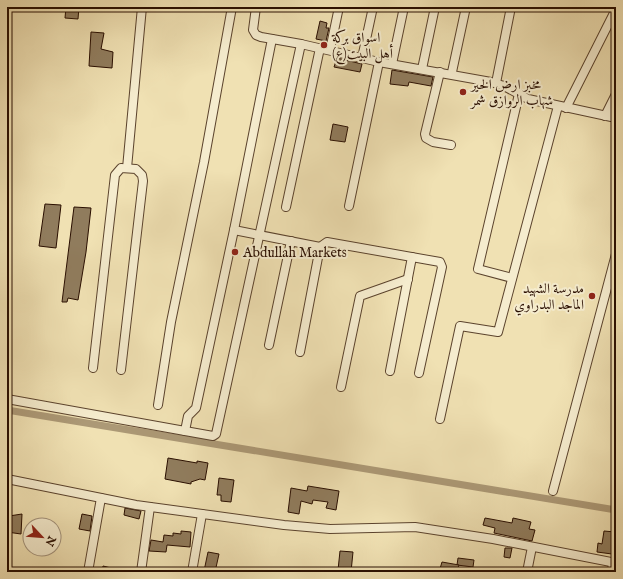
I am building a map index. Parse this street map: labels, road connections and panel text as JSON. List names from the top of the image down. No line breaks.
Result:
{"places":["اسواق بركة أهل البيت(ع)","مخبز ارض الخير شهاب الروازق شمر","Abdullah Markets","مدرسة الشهيد الماجد البدراوي"],"north":"bottom right"}
